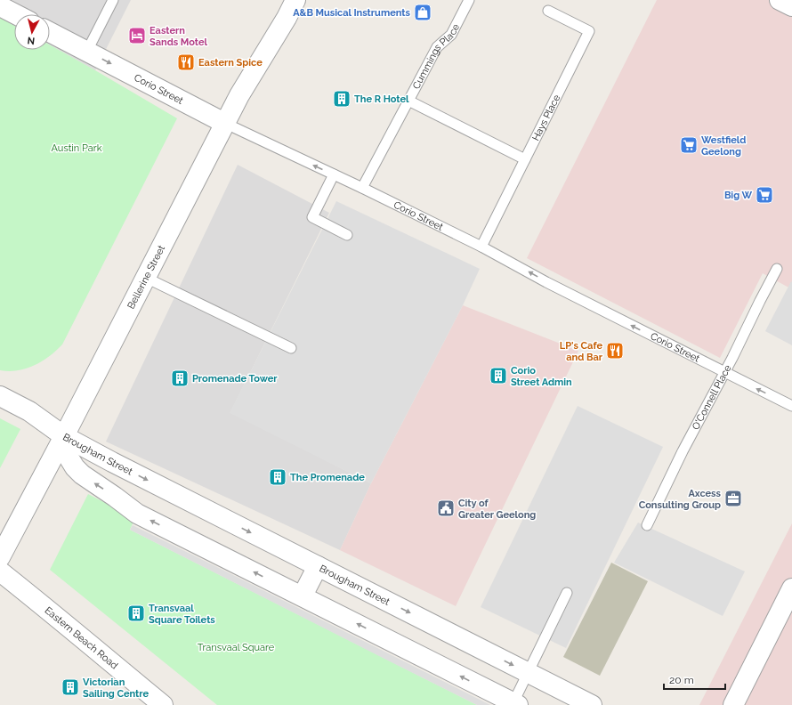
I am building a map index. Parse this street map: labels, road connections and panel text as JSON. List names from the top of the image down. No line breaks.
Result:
{"streets":{"street":["Corio Street","Bellerine Street","Brougham Street","Eastern Beach Road"],"lane":["Cummings Place","Hays Place","O'Connell Place"]},"crossings":[["Cummings Place","Corio Street"],["Corio Street","Hays Place"],["Corio Street","Bellerine Street"],["Corio Street","O'Connell Place"],["Bellerine Street","Brougham Street"]],"parks":["Austin Park","Transvaal Square"],"places":{"shop":["A&B Musical Instruments"],"hotel":["Eastern Sands Motel"],"restaurant":["Eastern Spice","LP's Cafe and Bar"],"building":["The R Hotel","Corio Street Admin","Promenade Tower","The Promenade","Transvaal Square Toilets","Victorian Sailing Centre"],"supermarket":["Westfield Geelong","Big W"],"office":["Axcess Consulting Group"],"public building":["City of Greater Geelong"]},"scale_bar":"20 m","north":"bottom"}
